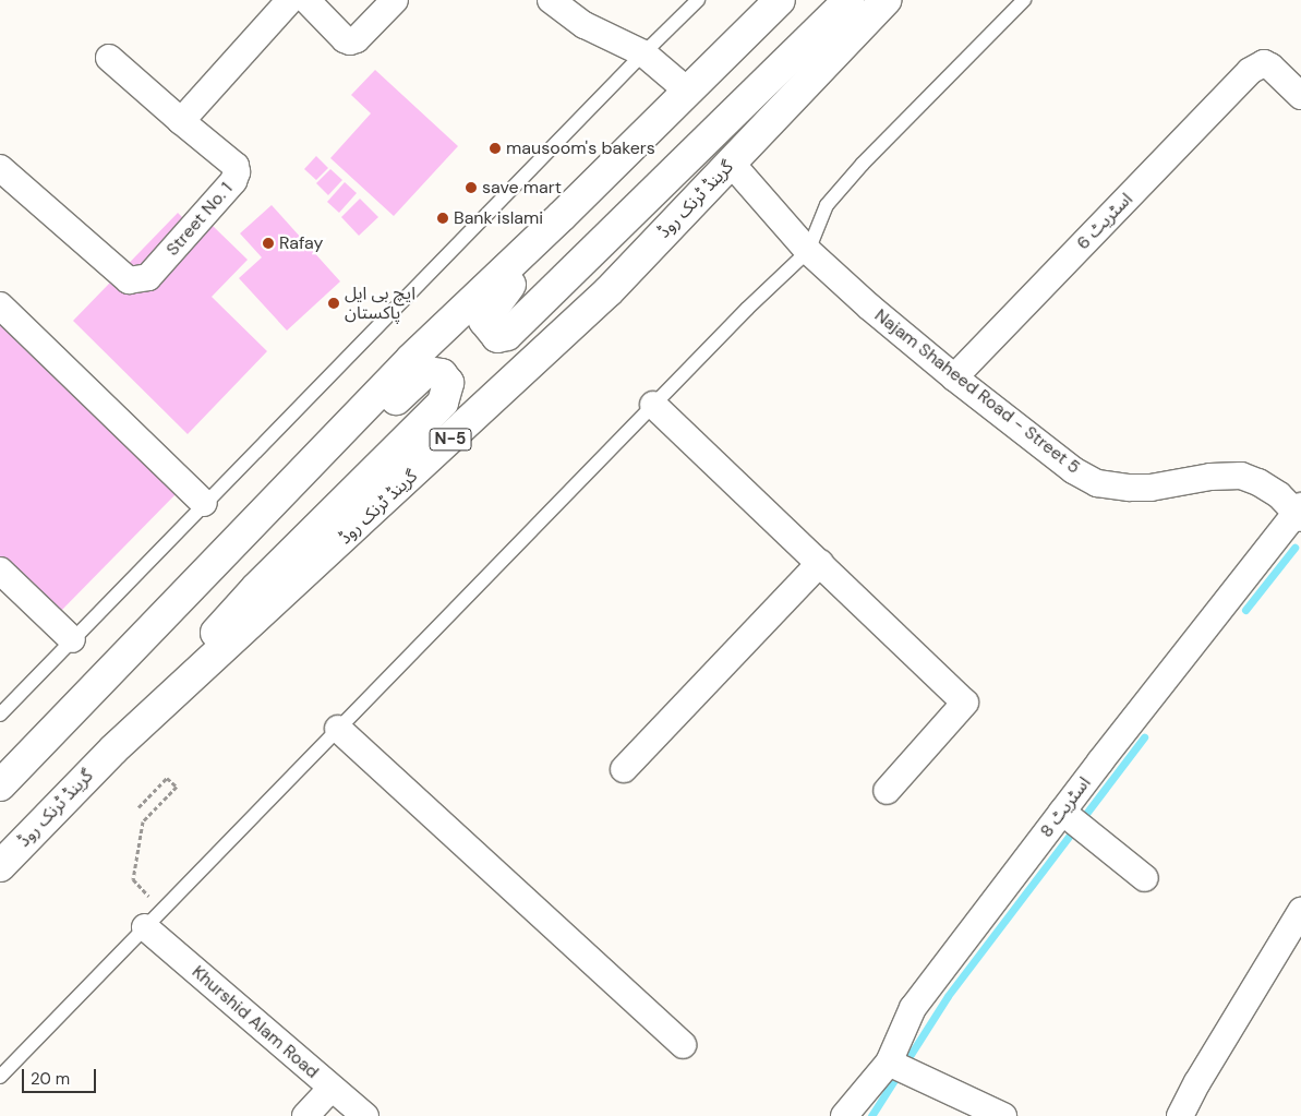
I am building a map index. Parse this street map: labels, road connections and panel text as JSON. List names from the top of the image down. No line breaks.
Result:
{"streets":{"highway":["گرینڈ ٹرنک روڈ","N-5"],"street":["Street No. 1","اسٹریٹ 6","Najam Shaheed Road - Street 5","اسٹریٹ 8","Khurshid Alam Road"]},"crossings":[["گرینڈ ٹرنک روڈ","Najam Shaheed Road - Street 5"],["اسٹریٹ 6","Najam Shaheed Road - Street 5"],["Najam Shaheed Road - Street 5","اسٹریٹ 8"]],"places":["mausoom's bakers","save mart","Bank islami","Rafay","ایچ بی ایل پاکستان"],"scale_bar":"20 m"}
